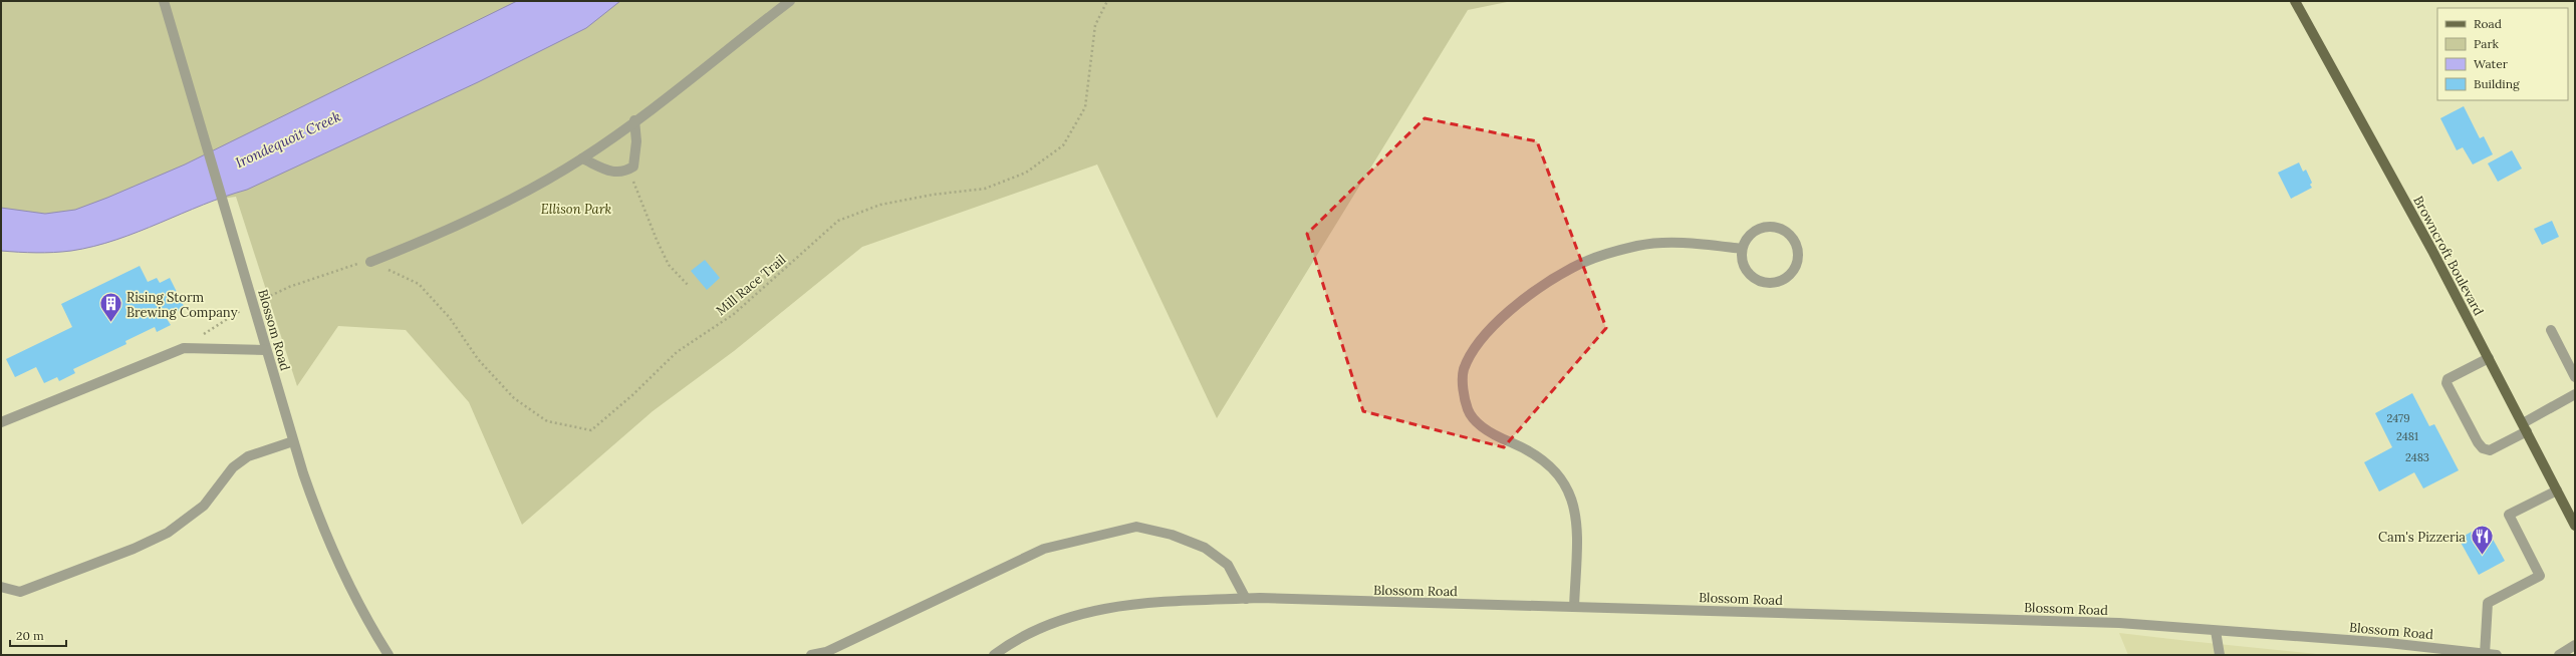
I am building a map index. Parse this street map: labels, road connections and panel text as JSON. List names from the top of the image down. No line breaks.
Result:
{"streets":{"main road":["Browncroft Boulevard"],"street":["Blossom Road"],"path":["Mill Race Trail"]},"water":["Irondequoit Creek"],"parks":["Ellison Park"],"places":{"building":["Rising Storm Brewing Company"],"restaurant":["Cam's Pizzeria"]},"house_numbers":["2479","2481","2483"],"legend":["Road","Park","Water","Building"],"scale_bar":"20 m"}
